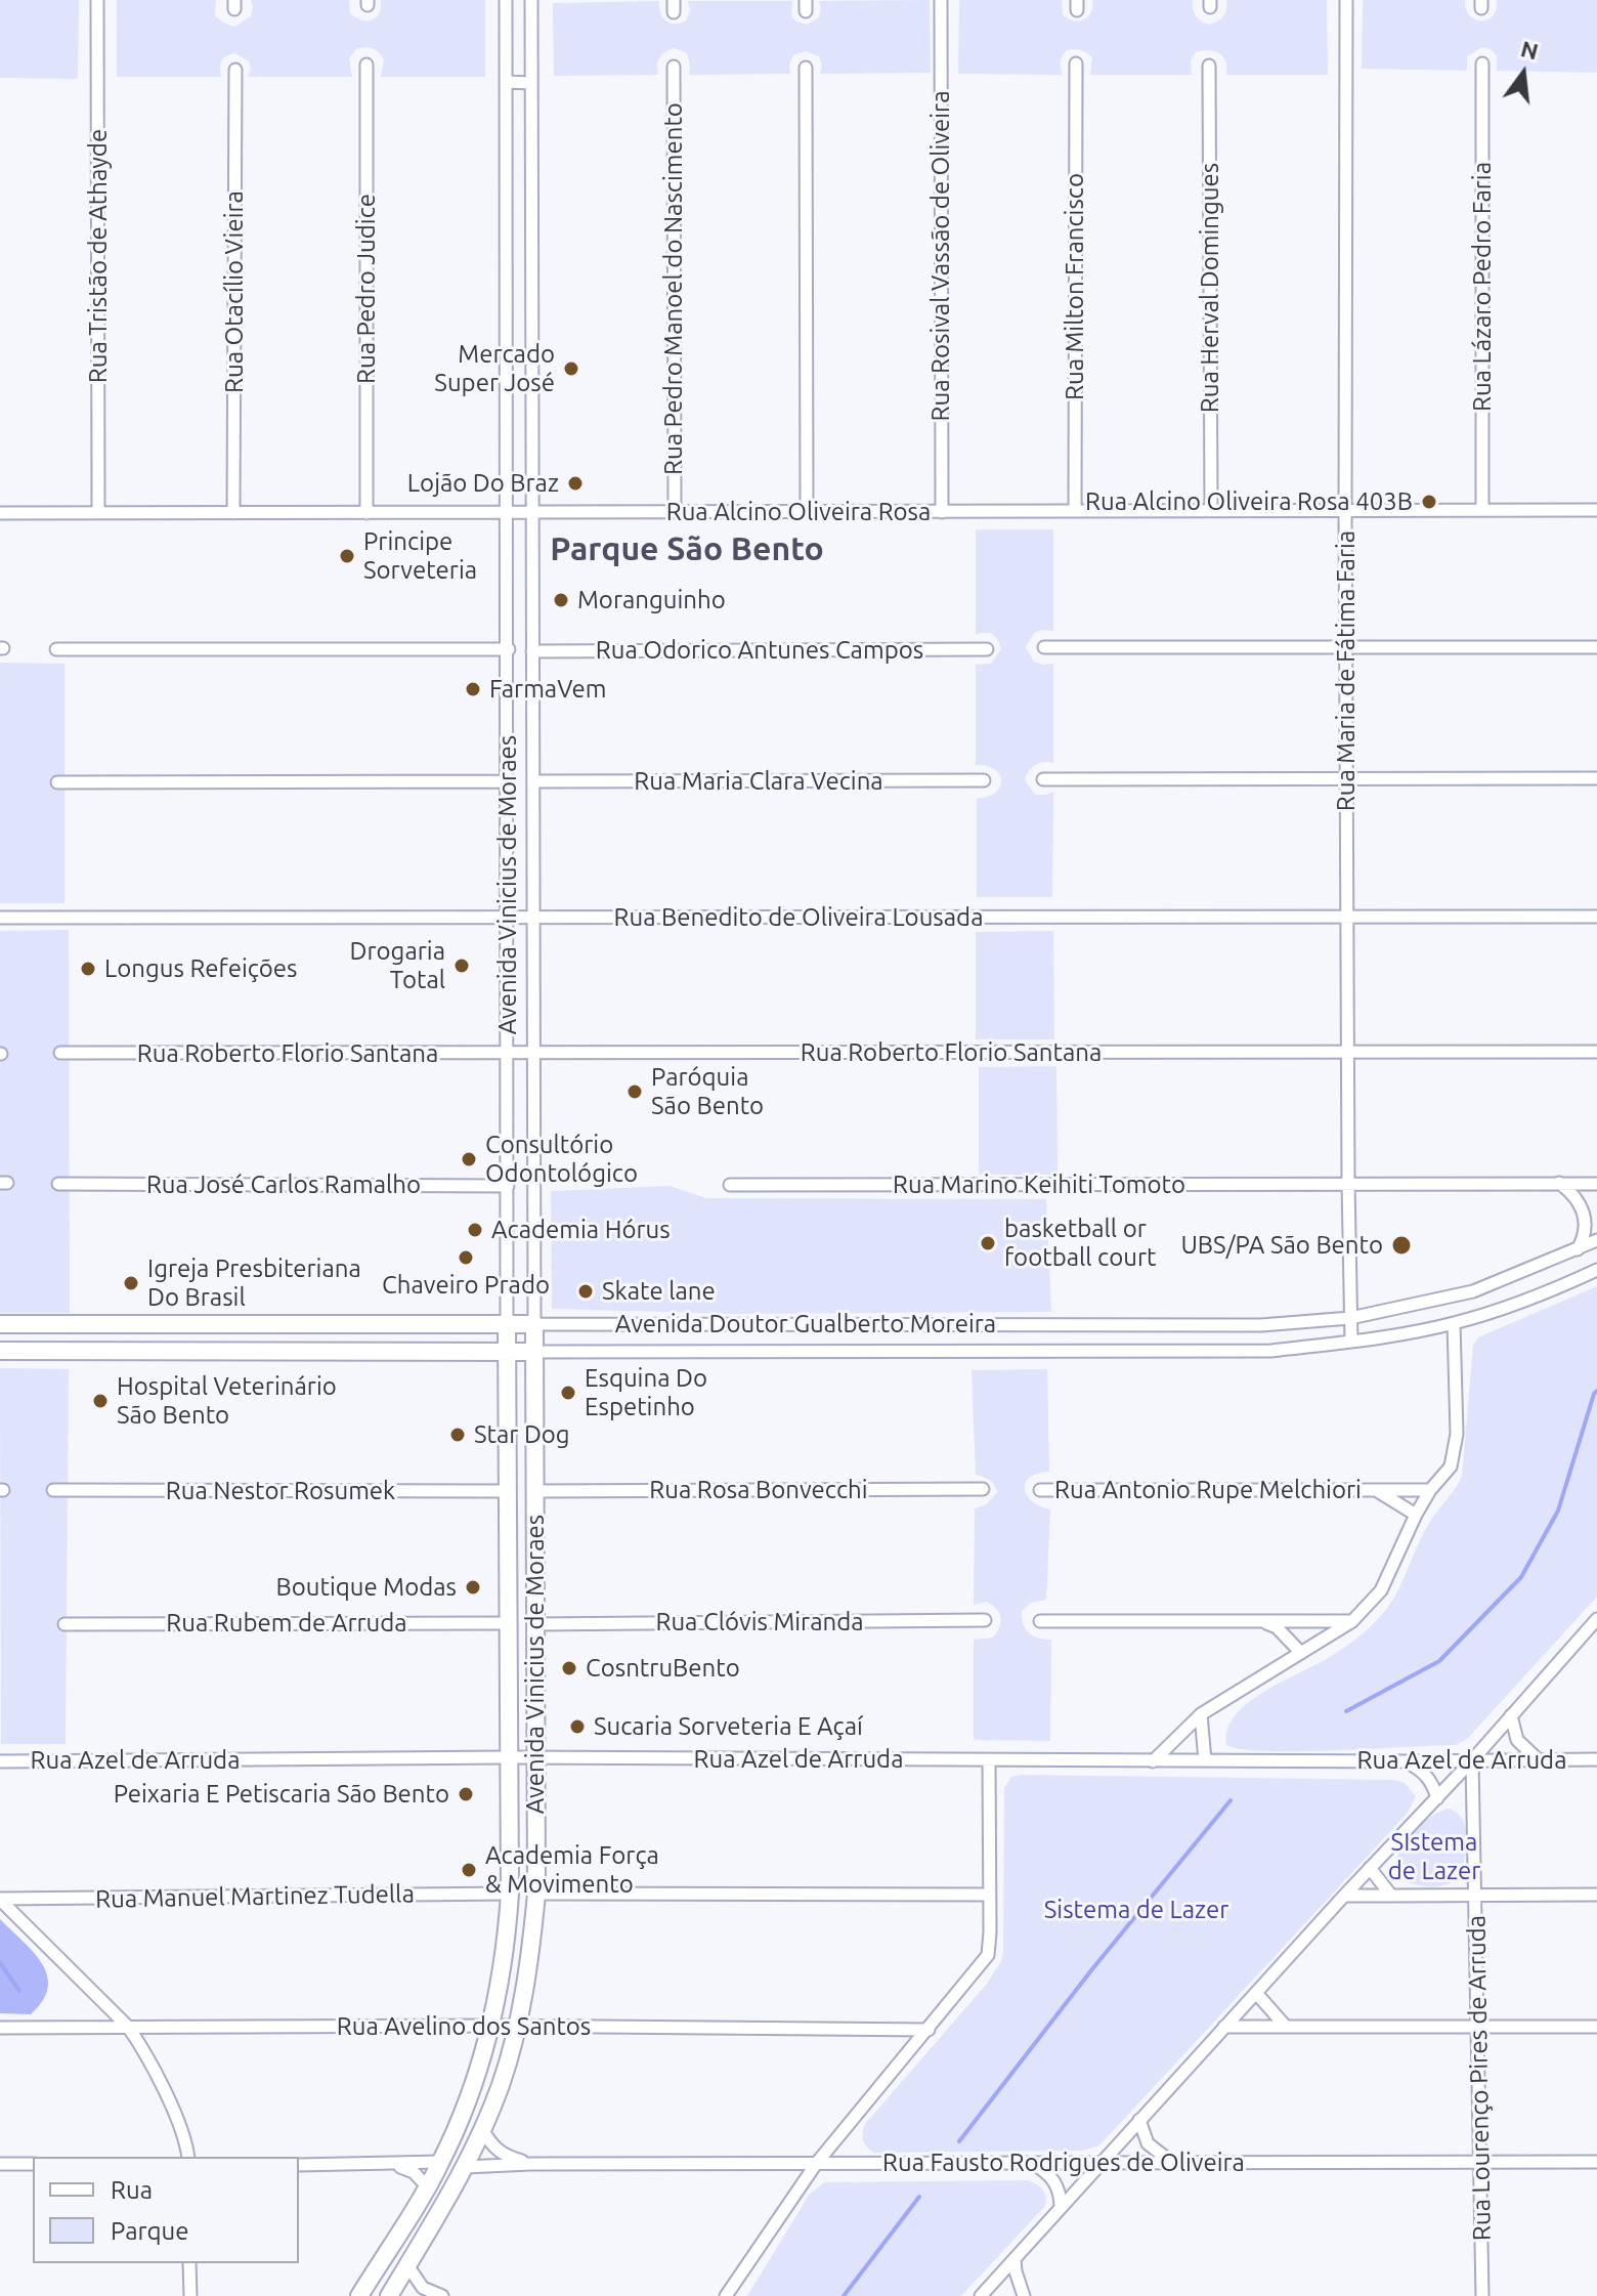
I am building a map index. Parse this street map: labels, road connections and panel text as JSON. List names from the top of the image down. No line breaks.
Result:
{"streets":{"main road":["Avenida Vinicius de Moraes","Avenida Doutor Gualberto Moreira"],"street":["Rua Tristão de Athayde","Rua Rosival Vassão de Oliveira","Rua Milton Francisco","Rua Lázaro Pedro Faria","Rua Herval Domingues","Rua Pedro Judice","Rua Pedro Manoel do Nascimento","Rua Otacílio Vieira","Rua Alcino Oliveira Rosa","Rua Odorico Antunes Campos","Rua Maria de Fátima Faria","Rua Maria Clara Vecina","Rua Benedito de Oliveira Lousada","Rua Roberto Florio Santana","Rua José Carlos Ramalho","Rua Marino Keihiti Tomoto","Rua Rosa Bonvecchi","Rua Antonio Rupe Melchiori","Rua Nestor Rosumek","Rua Clóvis Miranda","Rua Rubem de Arruda","Rua Azel de Arruda","Rua Manuel Martinez Tudella","Rua Avelino dos Santos","Rua Lourenço Pires de Arruda","Rua Fausto Rodrigues de Oliveira"]},"crossings":[["Rua Tristão de Athayde","Rua Alcino Oliveira Rosa"],["Rua Rosival Vassão de Oliveira","Rua Alcino Oliveira Rosa"],["Rua Milton Francisco","Rua Alcino Oliveira Rosa"],["Rua Lázaro Pedro Faria","Rua Alcino Oliveira Rosa"],["Rua Herval Domingues","Rua Alcino Oliveira Rosa"],["Rua Pedro Judice","Rua Alcino Oliveira Rosa"],["Rua Pedro Manoel do Nascimento","Rua Alcino Oliveira Rosa"],["Rua Otacílio Vieira","Rua Alcino Oliveira Rosa"],["Rua Alcino Oliveira Rosa","Rua Maria de Fátima Faria"],["Rua Alcino Oliveira Rosa","Avenida Vinicius de Moraes"],["Rua Odorico Antunes Campos","Avenida Vinicius de Moraes"],["Rua Maria de Fátima Faria","Rua Benedito de Oliveira Lousada"],["Rua Maria de Fátima Faria","Rua Roberto Florio Santana"],["Rua Maria de Fátima Faria","Rua Marino Keihiti Tomoto"],["Rua Maria de Fátima Faria","Avenida Doutor Gualberto Moreira"],["Rua Maria Clara Vecina","Avenida Vinicius de Moraes"],["Avenida Vinicius de Moraes","Rua Benedito de Oliveira Lousada"],["Avenida Vinicius de Moraes","Rua Roberto Florio Santana"],["Avenida Vinicius de Moraes","Rua José Carlos Ramalho"],["Avenida Vinicius de Moraes","Avenida Doutor Gualberto Moreira"],["Avenida Vinicius de Moraes","Rua Rosa Bonvecchi"],["Avenida Vinicius de Moraes","Rua Nestor Rosumek"],["Avenida Vinicius de Moraes","Rua Clóvis Miranda"],["Avenida Vinicius de Moraes","Rua Rubem de Arruda"],["Avenida Vinicius de Moraes","Rua Azel de Arruda"],["Avenida Vinicius de Moraes","Rua Manuel Martinez Tudella"],["Avenida Vinicius de Moraes","Rua Avelino dos Santos"],["Avenida Vinicius de Moraes","Rua Fausto Rodrigues de Oliveira"],["Rua Azel de Arruda","Rua Lourenço Pires de Arruda"],["Rua Lourenço Pires de Arruda","Rua Fausto Rodrigues de Oliveira"]],"districts":["Parque São Bento"],"parks":["SIstema de Lazer","Sistema de Lazer"],"places":["Mercado Super José","Lojão Do Braz","Rua Alcino Oliveira Rosa 403B","Principe Sorveteria","Moranguinho","FarmaVem","Drogaria Total","Longus Refeições","Paróquia São Bento","Consultório Odontológico","Academia Hórus","basketball or football court","UBS/PA São Bento","Chaveiro Prado","Igreja Presbiteriana Do Brasil","Skate lane","Esquina Do Espetinho","Hospital Veterinário São Bento","Star Dog","Boutique Modas","CosntruBento","Sucaria Sorveteria E Açaí","Peixaria E Petiscaria São Bento","Academia Força & Movimento"],"legend":["Rua","Parque"],"north":"top"}
